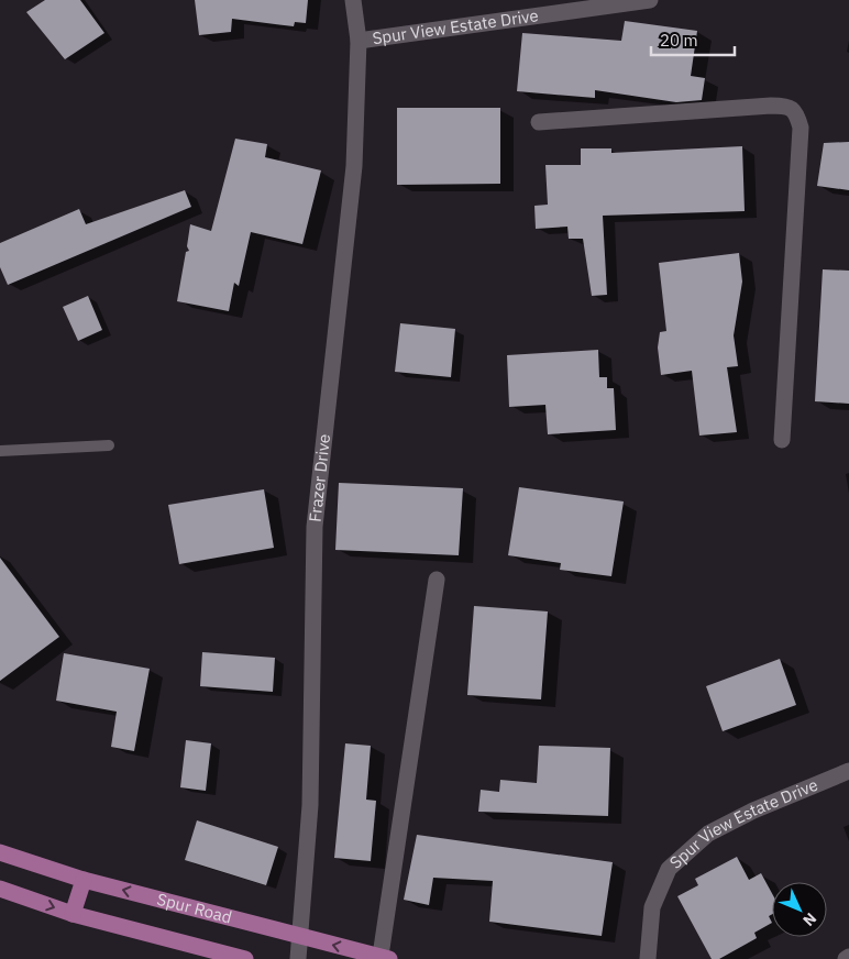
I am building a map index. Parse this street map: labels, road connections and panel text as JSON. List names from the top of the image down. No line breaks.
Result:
{"streets":{"main road":["Spur Road"],"street":["Spur View Estate Drive","Frazer Drive"]},"crossings":[["Spur View Estate Drive","Frazer Drive"],["Frazer Drive","Spur Road"]],"scale_bar":"20 m","north":"bottom right"}
